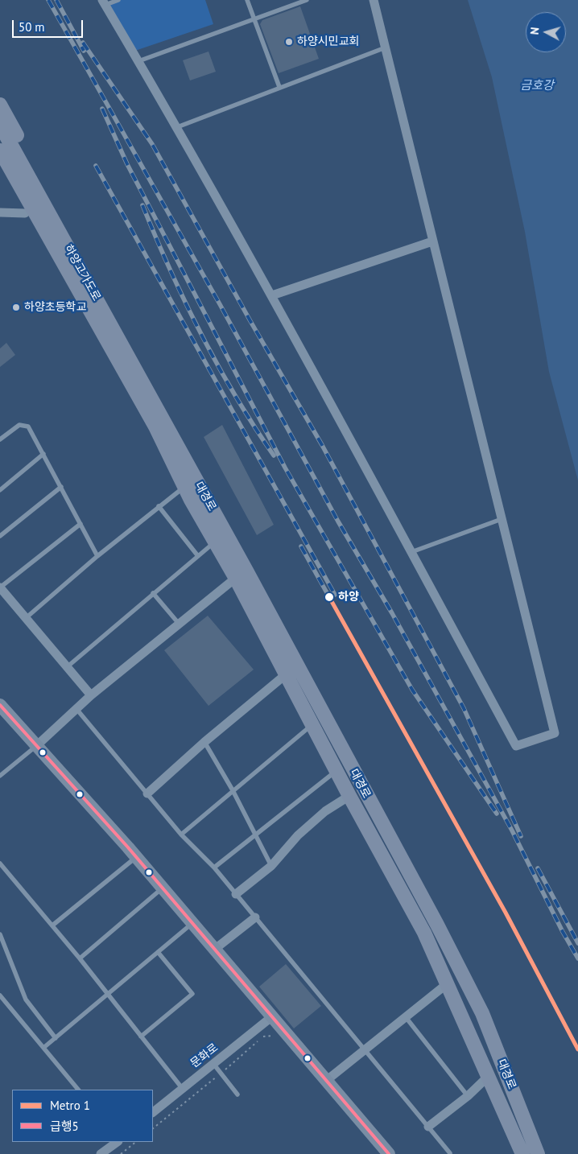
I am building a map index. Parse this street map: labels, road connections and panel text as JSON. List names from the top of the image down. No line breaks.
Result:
{"streets":{"main road":["하양고가도로","대경로"],"street":["문화로"]},"crossings":[["하양고가도로","대경로"]],"water":["금호강"],"places":["하양시민교회","하양초등학교","하양"],"lines":["metro line 1","transit line 급행5"],"legend":["Metro 1","급행5"],"scale_bar":"50 m","north":"left"}
